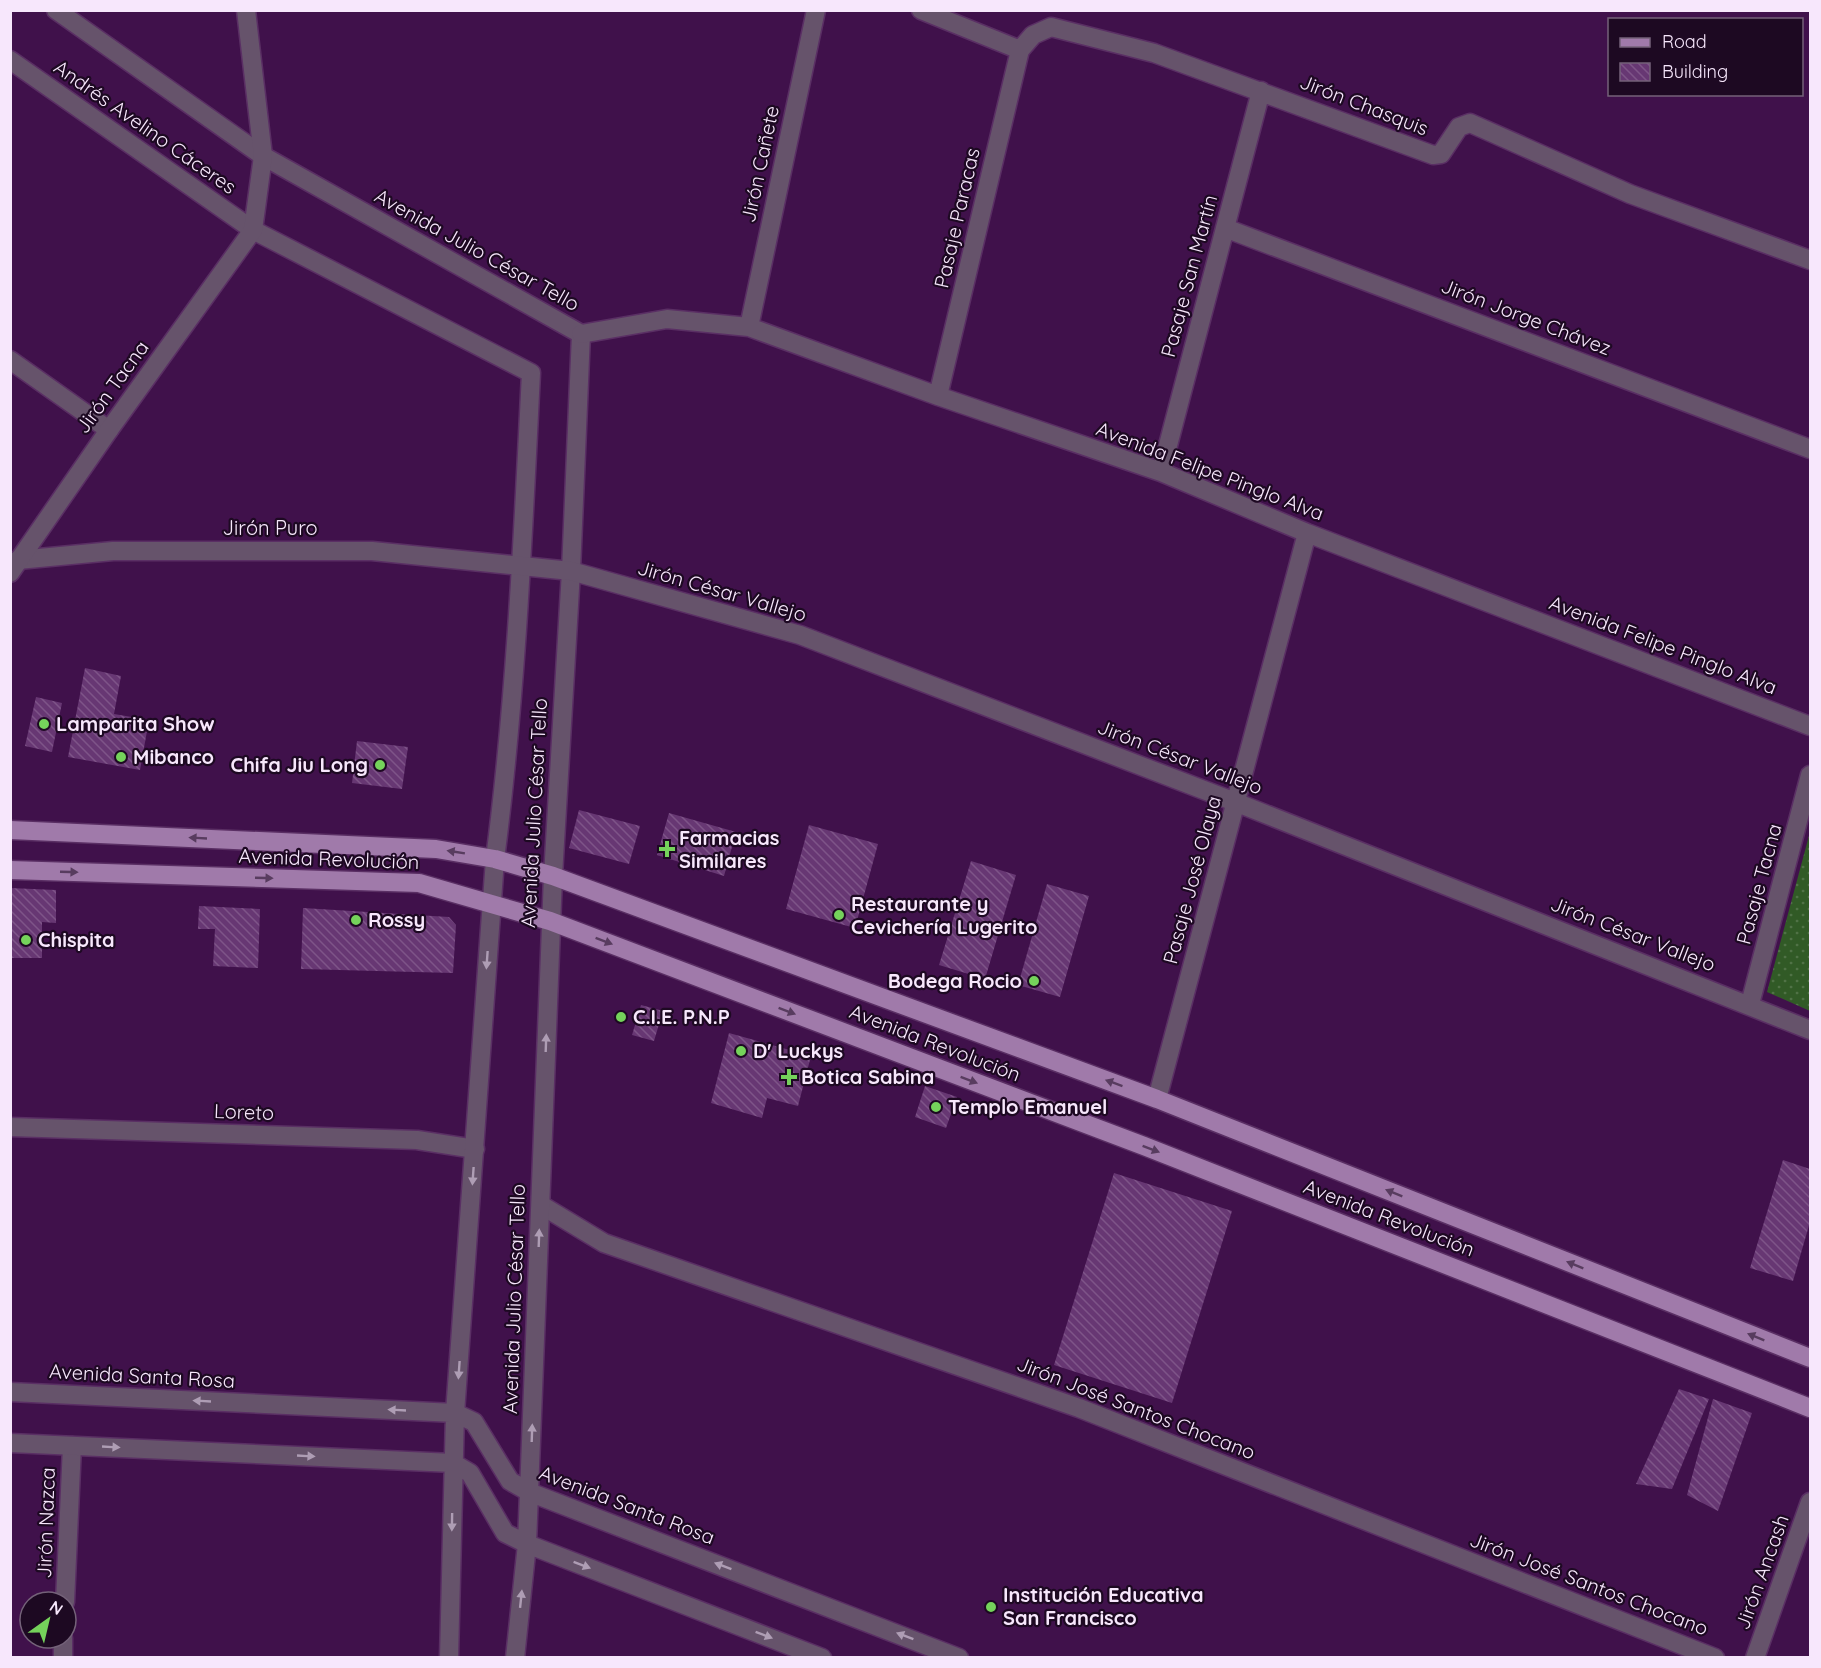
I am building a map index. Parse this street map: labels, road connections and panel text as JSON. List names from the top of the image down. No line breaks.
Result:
{"streets":{"main road":["Avenida Revolución"],"street":["Jirón Chasquis","Andrés Avelino Cáceres","Jirón Cañete","Pasaje Paracas","Avenida Julio César Tello","Pasaje San Martín","Jirón Jorge Chávez","Jirón Tacna","Avenida Felipe Pinglo Alva","Jirón Puro","Jirón César Vallejo","Pasaje José Olaya","Pasaje Tacna","Loreto","Avenida Santa Rosa","Jirón José Santos Chocano","Jirón Nazca","Jirón Ancash"]},"crossings":[["Jirón Chasquis","Pasaje Paracas"],["Jirón Chasquis","Pasaje San Martín"],["Andrés Avelino Cáceres","Avenida Julio César Tello"],["Andrés Avelino Cáceres","Jirón Tacna"],["Jirón Cañete","Avenida Felipe Pinglo Alva"],["Pasaje Paracas","Avenida Felipe Pinglo Alva"],["Avenida Julio César Tello","Jirón Tacna"],["Avenida Julio César Tello","Avenida Felipe Pinglo Alva"],["Avenida Julio César Tello","Jirón Puro"],["Avenida Julio César Tello","Jirón César Vallejo"],["Avenida Julio César Tello","Avenida Revolución"],["Avenida Julio César Tello","Loreto"],["Avenida Julio César Tello","Avenida Santa Rosa"],["Avenida Julio César Tello","Jirón José Santos Chocano"],["Pasaje San Martín","Jirón Jorge Chávez"],["Pasaje San Martín","Avenida Felipe Pinglo Alva"],["Jirón Tacna","Jirón Puro"],["Avenida Felipe Pinglo Alva","Pasaje José Olaya"],["Jirón Puro","Jirón César Vallejo"],["Jirón César Vallejo","Pasaje José Olaya"],["Jirón César Vallejo","Pasaje Tacna"],["Avenida Revolución","Pasaje José Olaya"]],"places":{"other":["Lamparita Show","Mibanco","Chifa Jiu Long","Restaurante y Cevichería Lugerito","Rossy","Chispita","Bodega Rocio","C.I.E. P.N.P","D' Luckys","Templo Emanuel","Institución Educativa San Francisco"],"health":["Farmacias Similares","Botica Sabina"]},"legend":["Road","Building"],"north":"top right"}
